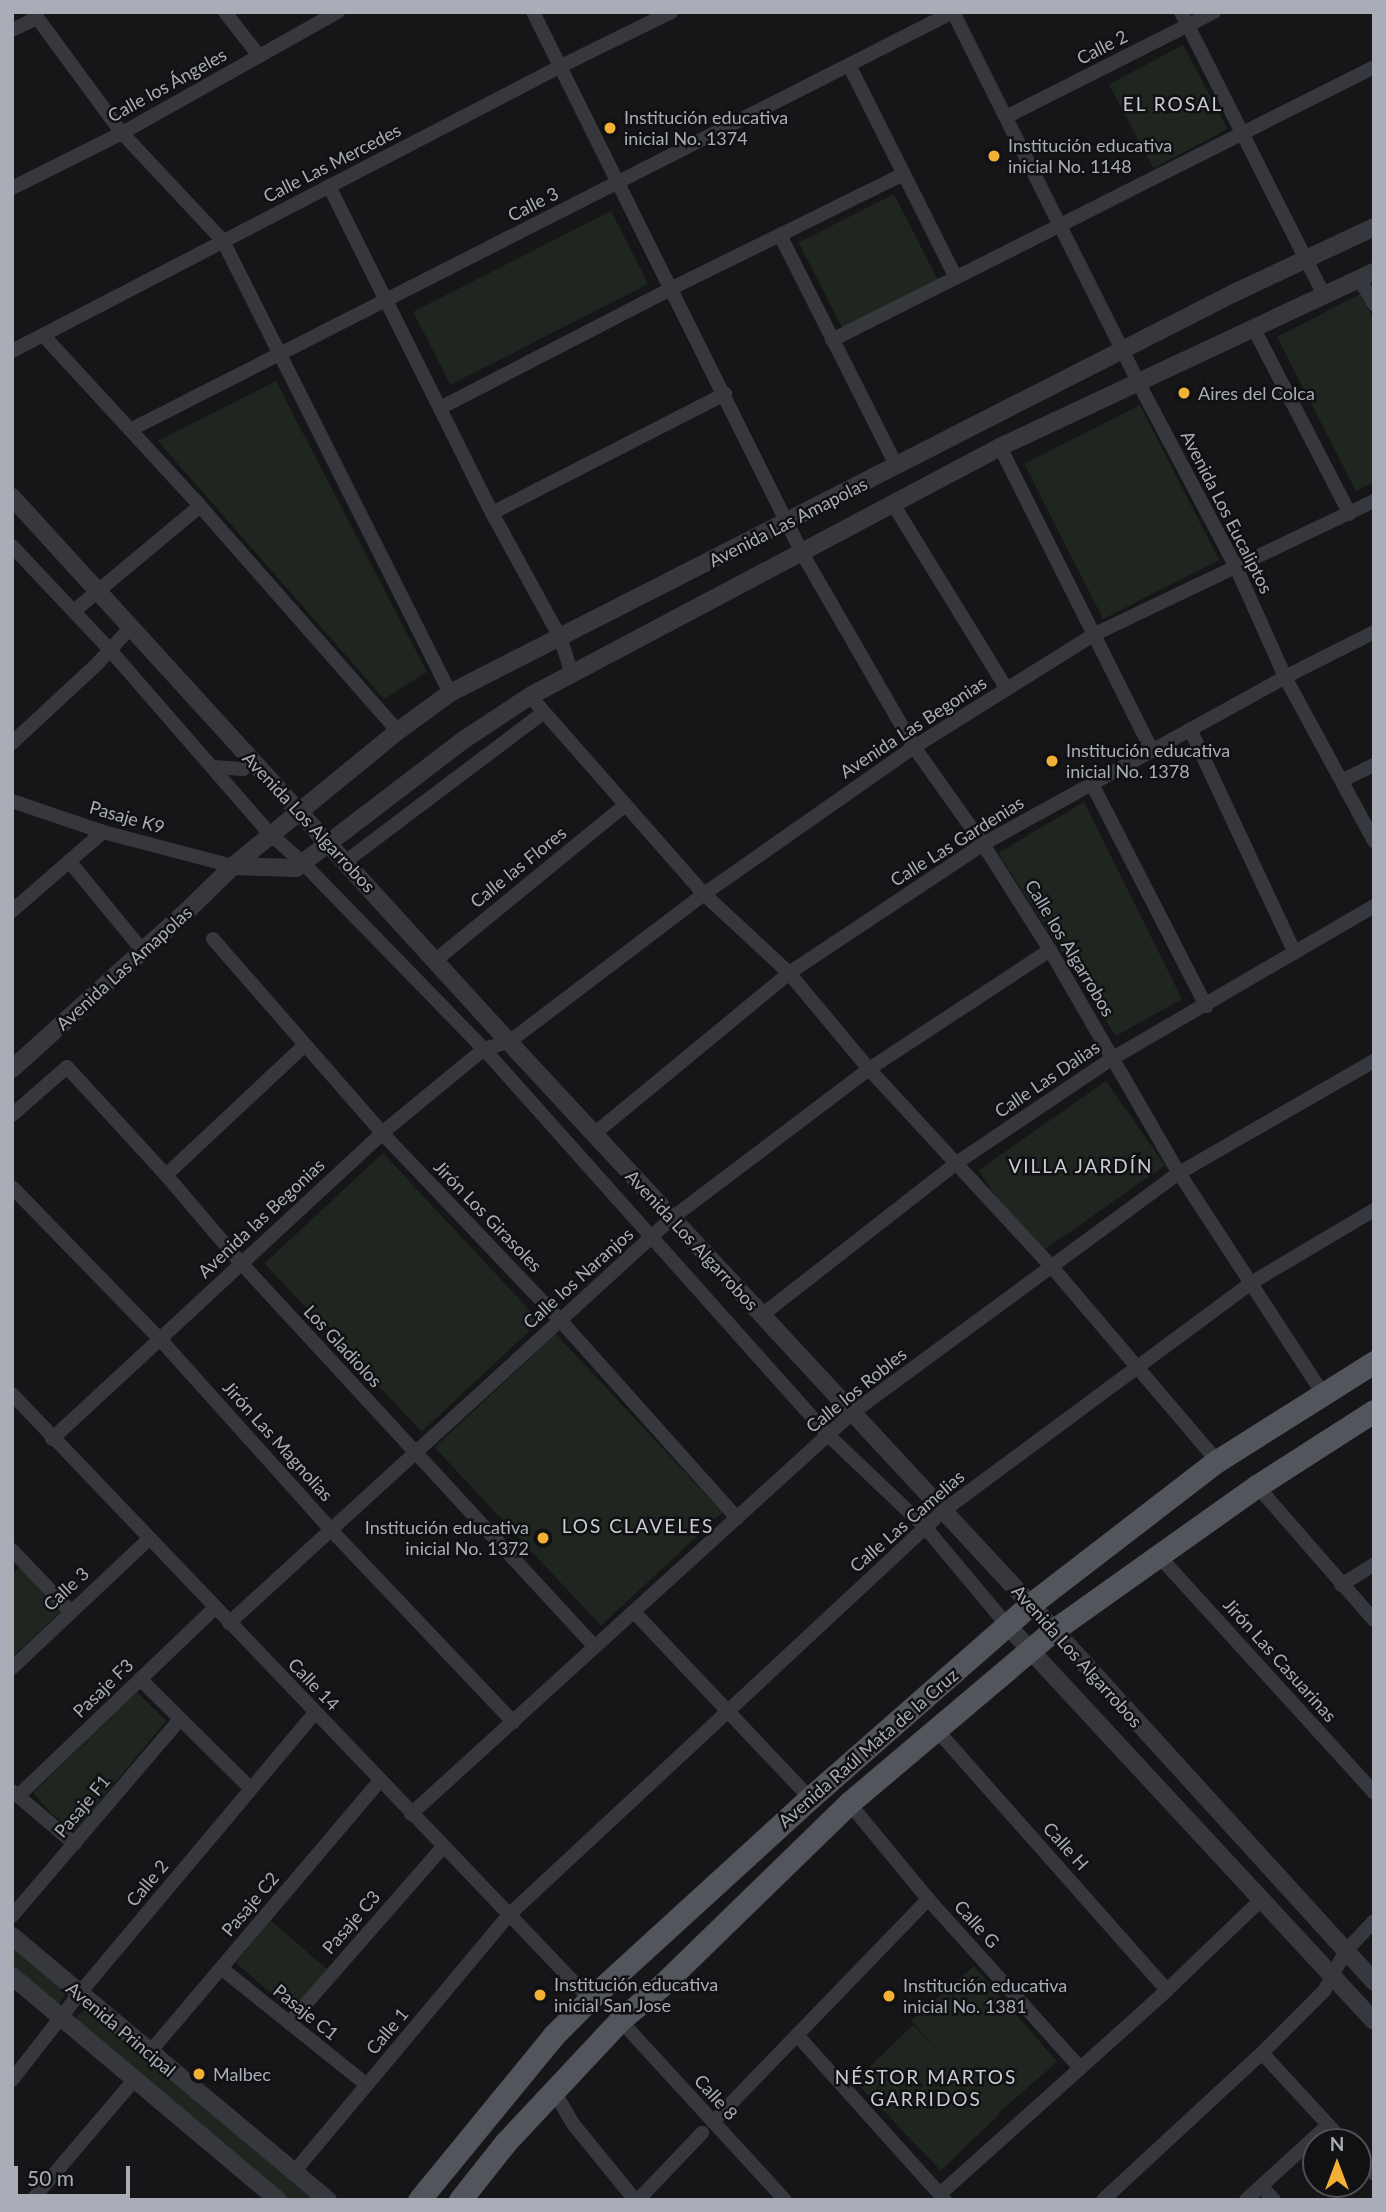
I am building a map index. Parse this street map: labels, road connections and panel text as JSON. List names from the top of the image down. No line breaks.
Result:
{"streets":{"main road":["Avenida Raúl Mata de la Cruz"],"street":["Calle 2","Calle los Ángeles","Calle Las Mercedes","Calle 3","Avenida Los Eucaliptos","Avenida Las Amapolas","Avenida Las Begonias","Pasaje K9","Avenida Los Algarrobos","Calle Las Gardenias","Calle las Flores","Calle los Algarrobos","Calle Las Dalias","Jirón Los Girasoles","Avenida las Begonias","Calle los Naranjos","Los Gladiolos","Calle los Robles","Jirón Las Magnolias","Calle Las Camelias","Jirón Las Casuarinas","Calle 14","Pasaje F3","Pasaje F1","Calle H","Pasaje C2","Pasaje C3","Calle G","Pasaje C1","Avenida Principal","Calle 1","Calle 8"]},"crossings":[["Calle 2","Avenida Los Eucaliptos"],["Calle 2","Calle 14"],["Calle 2","Avenida Principal"],["Calle Las Mercedes","Calle los Algarrobos"],["Calle 3","Avenida Los Eucaliptos"],["Calle 3","Calle los Algarrobos"],["Calle 3","Calle 14"],["Avenida Los Eucaliptos","Avenida Las Amapolas"],["Avenida Los Eucaliptos","Avenida Las Begonias"],["Avenida Los Eucaliptos","Calle Las Gardenias"],["Avenida Las Amapolas","Pasaje K9"],["Avenida Las Amapolas","Avenida Los Algarrobos"],["Avenida Las Amapolas","Calle los Algarrobos"],["Avenida Las Begonias","Avenida Los Algarrobos"],["Avenida Las Begonias","Calle los Algarrobos"],["Avenida Las Begonias","Avenida las Begonias"],["Avenida Los Algarrobos","Calle Las Gardenias"],["Avenida Los Algarrobos","Calle las Flores"],["Avenida Los Algarrobos","Calle Las Dalias"],["Avenida Los Algarrobos","Avenida las Begonias"],["Avenida Los Algarrobos","Calle los Naranjos"],["Avenida Los Algarrobos","Calle los Robles"],["Avenida Los Algarrobos","Calle Las Camelias"],["Avenida Los Algarrobos","Avenida Raúl Mata de la Cruz"],["Calle Las Gardenias","Calle los Algarrobos"],["Calle los Algarrobos","Calle Las Dalias"],["Calle los Algarrobos","Calle los Naranjos"],["Calle los Algarrobos","Calle los Robles"],["Calle los Algarrobos","Calle Las Camelias"],["Calle los Algarrobos","Avenida Raúl Mata de la Cruz"],["Jirón Los Girasoles","Avenida las Begonias"],["Jirón Los Girasoles","Calle los Naranjos"],["Jirón Los Girasoles","Calle los Robles"],["Avenida las Begonias","Los Gladiolos"],["Avenida las Begonias","Jirón Las Magnolias"],["Avenida las Begonias","Calle 14"],["Calle los Naranjos","Los Gladiolos"],["Calle los Naranjos","Jirón Las Magnolias"],["Calle los Naranjos","Calle 14"],["Los Gladiolos","Calle los Robles"],["Calle los Robles","Jirón Las Magnolias"],["Calle los Robles","Calle 14"],["Calle Las Camelias","Calle 14"],["Calle Las Camelias","Calle 1"],["Jirón Las Casuarinas","Avenida Raúl Mata de la Cruz"],["Calle 14","Pasaje F3"],["Calle 14","Avenida Raúl Mata de la Cruz"],["Calle 14","Pasaje C2"],["Calle 14","Pasaje C3"],["Calle 14","Calle 1"],["Avenida Raúl Mata de la Cruz","Calle H"],["Avenida Raúl Mata de la Cruz","Calle G"],["Avenida Raúl Mata de la Cruz","Calle 8"],["Pasaje C2","Pasaje C1"],["Pasaje C2","Avenida Principal"],["Pasaje C3","Pasaje C1"],["Pasaje C1","Calle 1"],["Avenida Principal","Calle 1"]],"districts":["EL ROSAL","VILLA JARDÍN","LOS CLAVELES","NÉSTOR MARTOS GARRIDOS"],"places":["Institución educativa inicial No. 1374","Institución educativa inicial No. 1148","Aires del Colca","Institución educativa inicial No. 1378","Institución educativa inicial No. 1372","Institución educativa inicial San Jose","Institución educativa inicial No. 1381","Malbec"],"scale_bar":"50 m","north":"top"}
